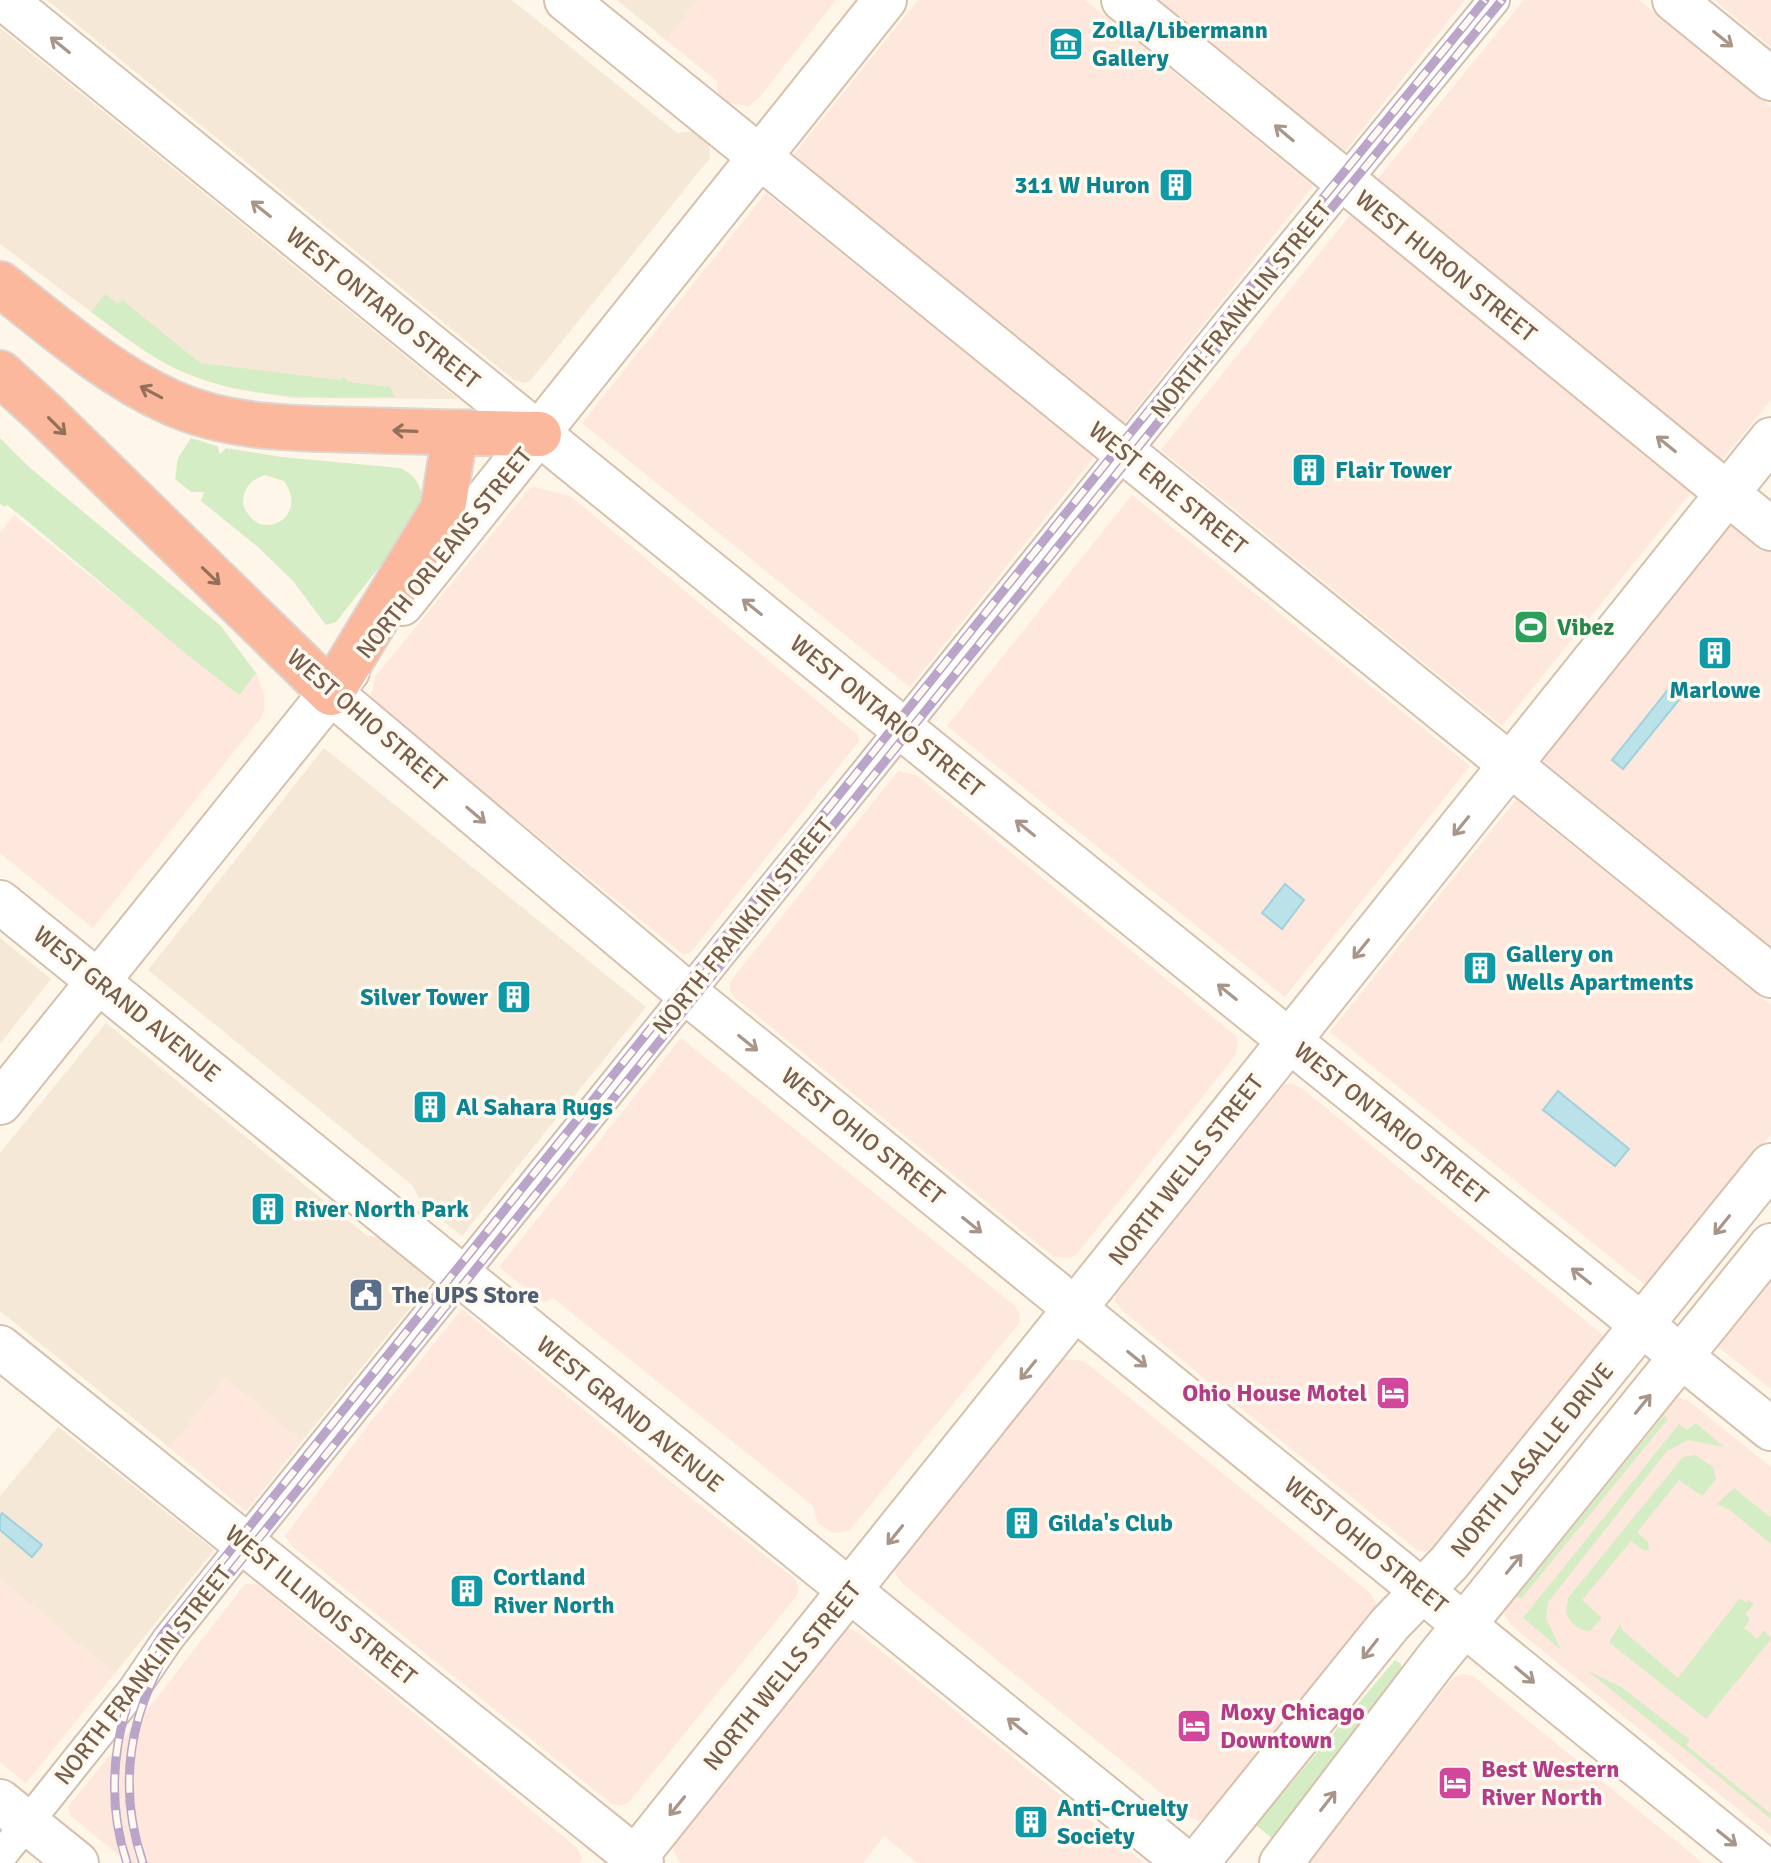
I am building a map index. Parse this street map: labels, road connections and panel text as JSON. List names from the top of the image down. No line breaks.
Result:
{"streets":{"highway":["WEST OHIO STREET"],"main road":["WEST HURON STREET","WEST ONTARIO STREET","WEST ERIE STREET","NORTH ORLEANS STREET","WEST GRAND AVENUE","NORTH WELLS STREET","NORTH LASALLE DRIVE","WEST ILLINOIS STREET"],"street":["NORTH FRANKLIN STREET"]},"crossings":[["WEST HURON STREET","NORTH FRANKLIN STREET"],["WEST HURON STREET","NORTH WELLS STREET"],["WEST ONTARIO STREET","NORTH FRANKLIN STREET"],["WEST ONTARIO STREET","NORTH ORLEANS STREET"],["WEST ONTARIO STREET","NORTH WELLS STREET"],["WEST ONTARIO STREET","NORTH LASALLE DRIVE"],["NORTH FRANKLIN STREET","WEST ERIE STREET"],["NORTH FRANKLIN STREET","WEST OHIO STREET"],["NORTH FRANKLIN STREET","WEST GRAND AVENUE"],["NORTH FRANKLIN STREET","WEST ILLINOIS STREET"],["WEST ERIE STREET","NORTH ORLEANS STREET"],["WEST ERIE STREET","NORTH WELLS STREET"],["NORTH ORLEANS STREET","WEST OHIO STREET"],["NORTH ORLEANS STREET","WEST GRAND AVENUE"],["WEST OHIO STREET","NORTH WELLS STREET"],["WEST OHIO STREET","NORTH LASALLE DRIVE"],["WEST GRAND AVENUE","NORTH WELLS STREET"],["NORTH WELLS STREET","WEST ILLINOIS STREET"]],"one_way":["WEST HURON STREET","WEST ONTARIO STREET","WEST OHIO STREET","NORTH WELLS STREET"],"places":{"museum":["Zolla/Libermann Gallery"],"building":["311 W Huron","Flair Tower","Marlowe","Gallery on Wells Apartments","Silver Tower","Al Sahara Rugs","River North Park","Gilda's Club","Cortland River North","Anti-Cruelty Society"],"sports":["Vibez"],"public building":["The UPS Store"],"hotel":["Ohio House Motel","Moxy Chicago Downtown","Best Western River North"]}}
